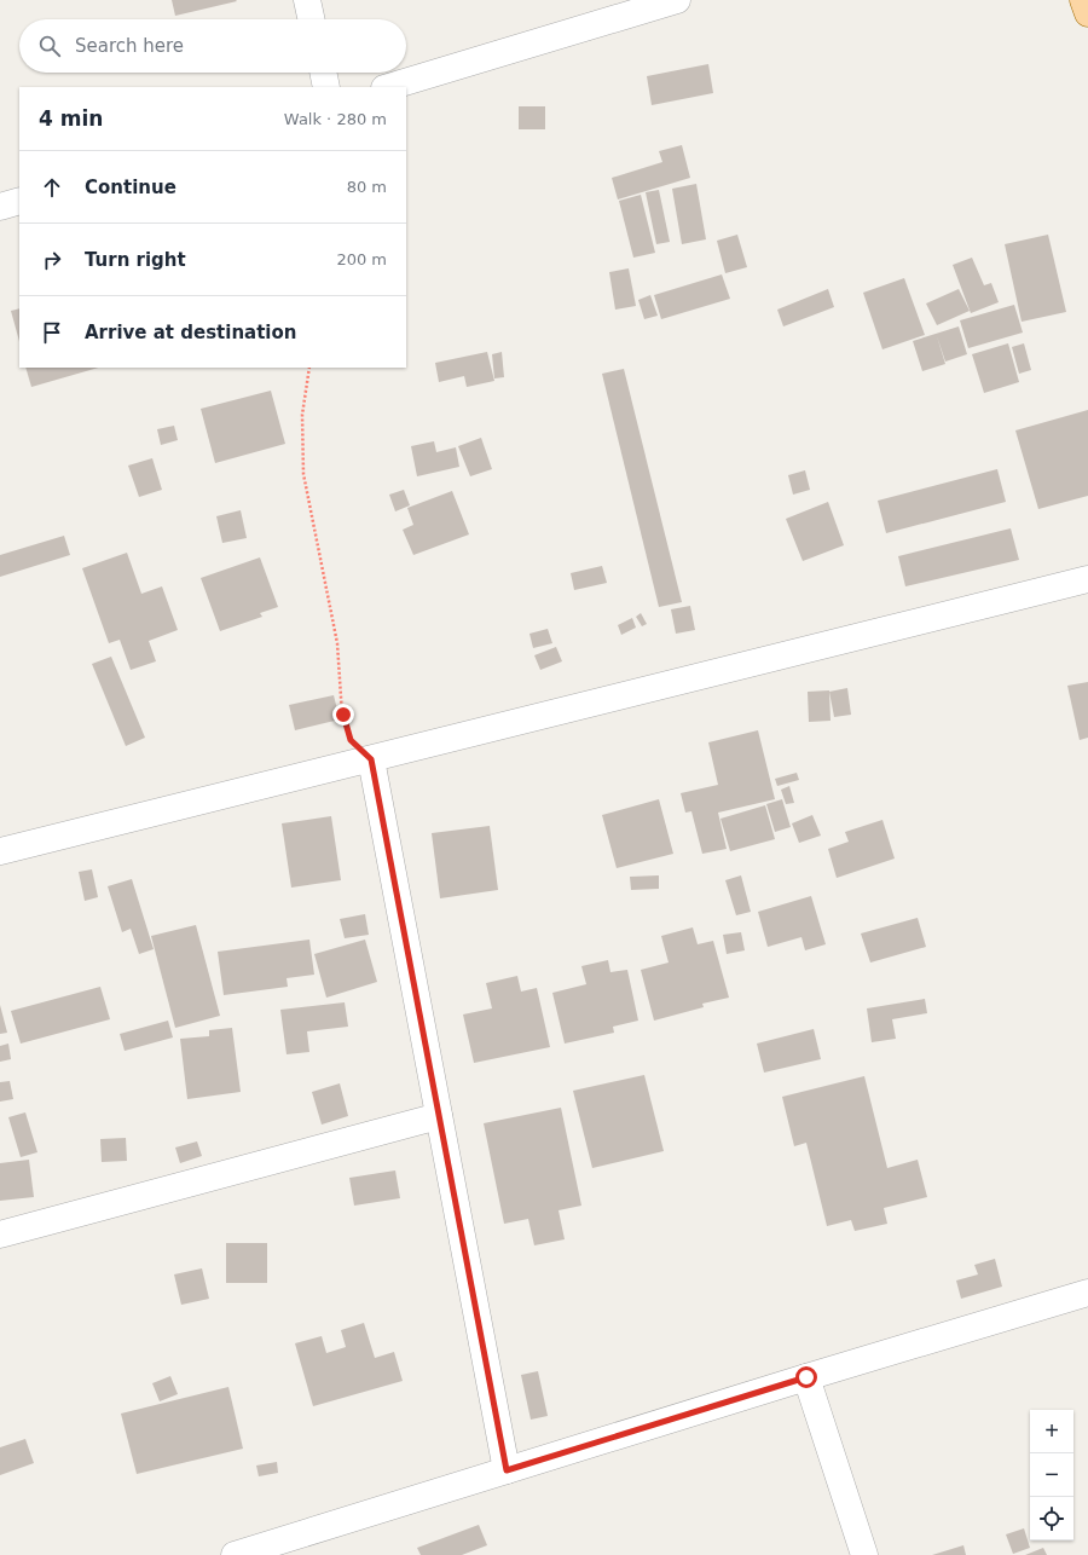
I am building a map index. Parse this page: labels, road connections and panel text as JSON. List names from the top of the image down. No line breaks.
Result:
{"page":{"search":"Search here","heading":["4 min","Walk · 280 m"],"list":[["Continue","80 m"],["Turn right","200 m"],"Arrive at destination"],"map_buttons":["+","−"]}}
